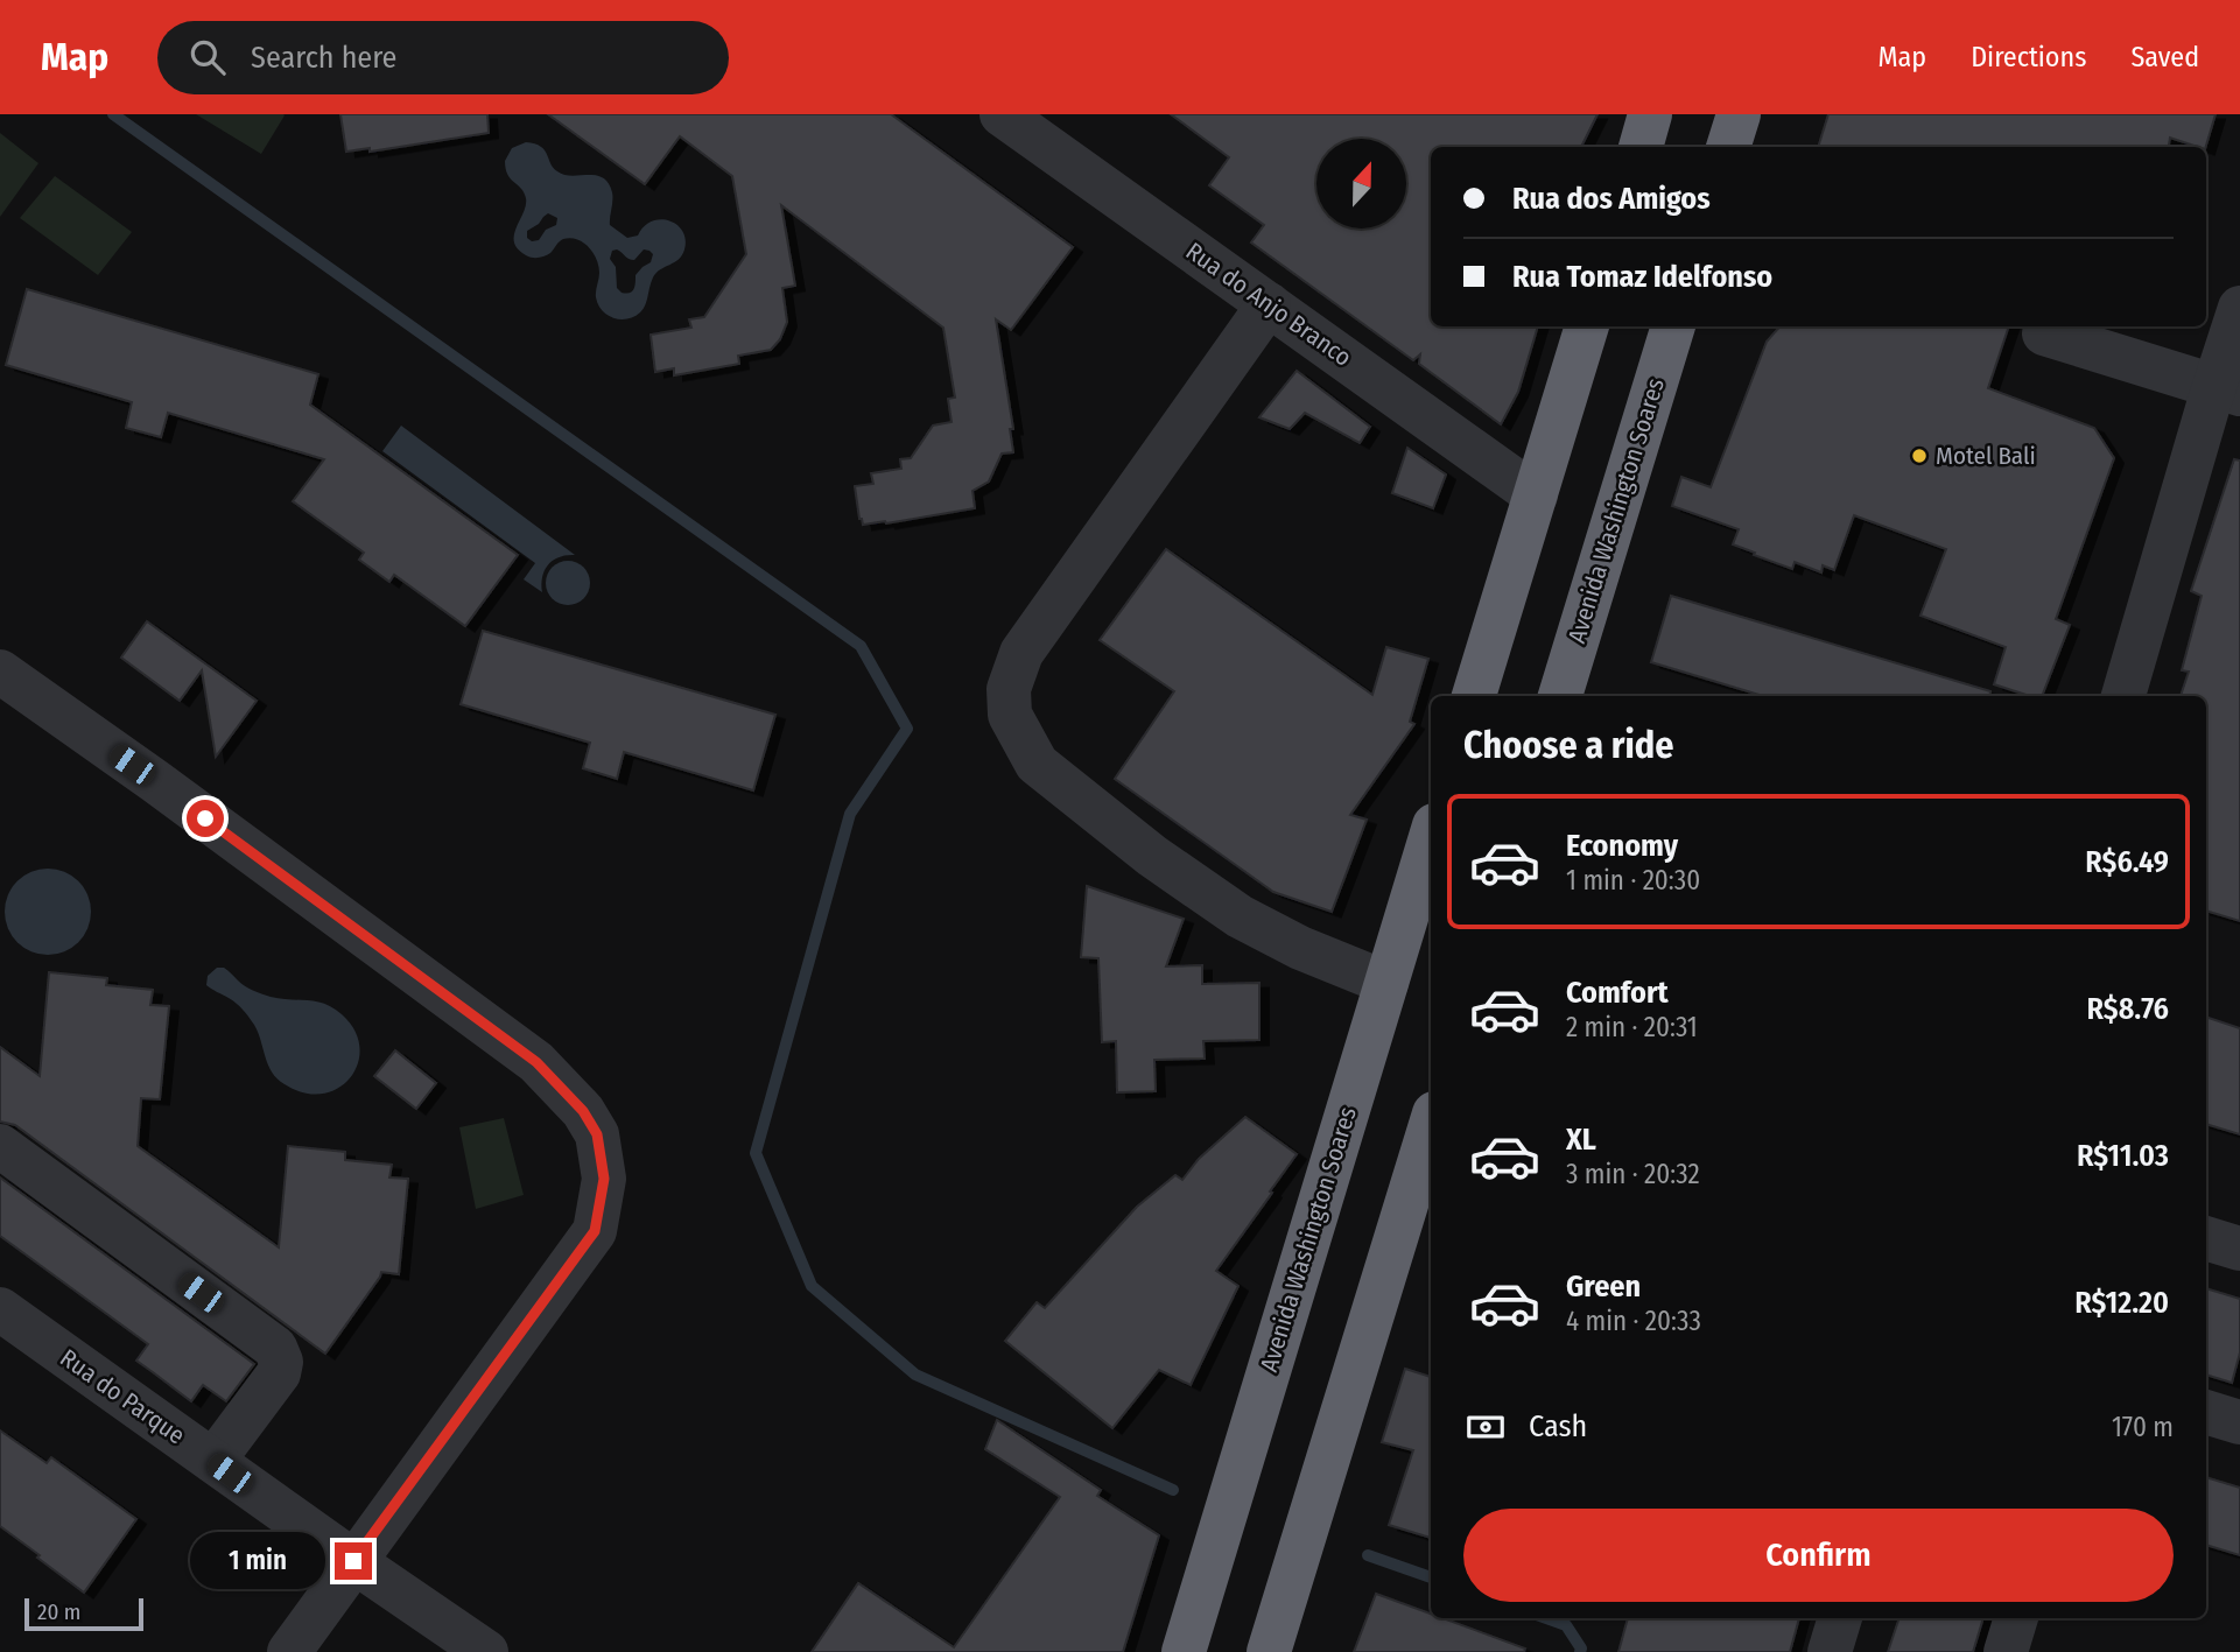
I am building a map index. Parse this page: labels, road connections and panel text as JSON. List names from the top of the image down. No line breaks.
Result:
{"streets":{"highway":["Avenida Washington Soares"],"street":["Rua do Anjo Branco","Rua do Parque"]},"places":["Motel Bali"],"scale_bar":"20 m","north":"top","page":{"header":"Map","search":"Search here","nav":["Map","Directions","Saved"],"banner":["Rua dos Amigos","Rua Tomaz Idelfonso"],"heading":"Choose a ride","list":[{"name":"Economy","note":"1 min · 20:30","value":"R$6.49"},{"name":"Comfort","note":"2 min · 20:31","value":"R$8.76"},{"name":"XL","note":"3 min · 20:32","value":"R$11.03"},{"name":"Green","note":"4 min · 20:33","value":"R$12.20"}],"pay":["Cash","170 m"],"buttons":"Confirm","bubble":"1 min","scale":"20 m"}}
